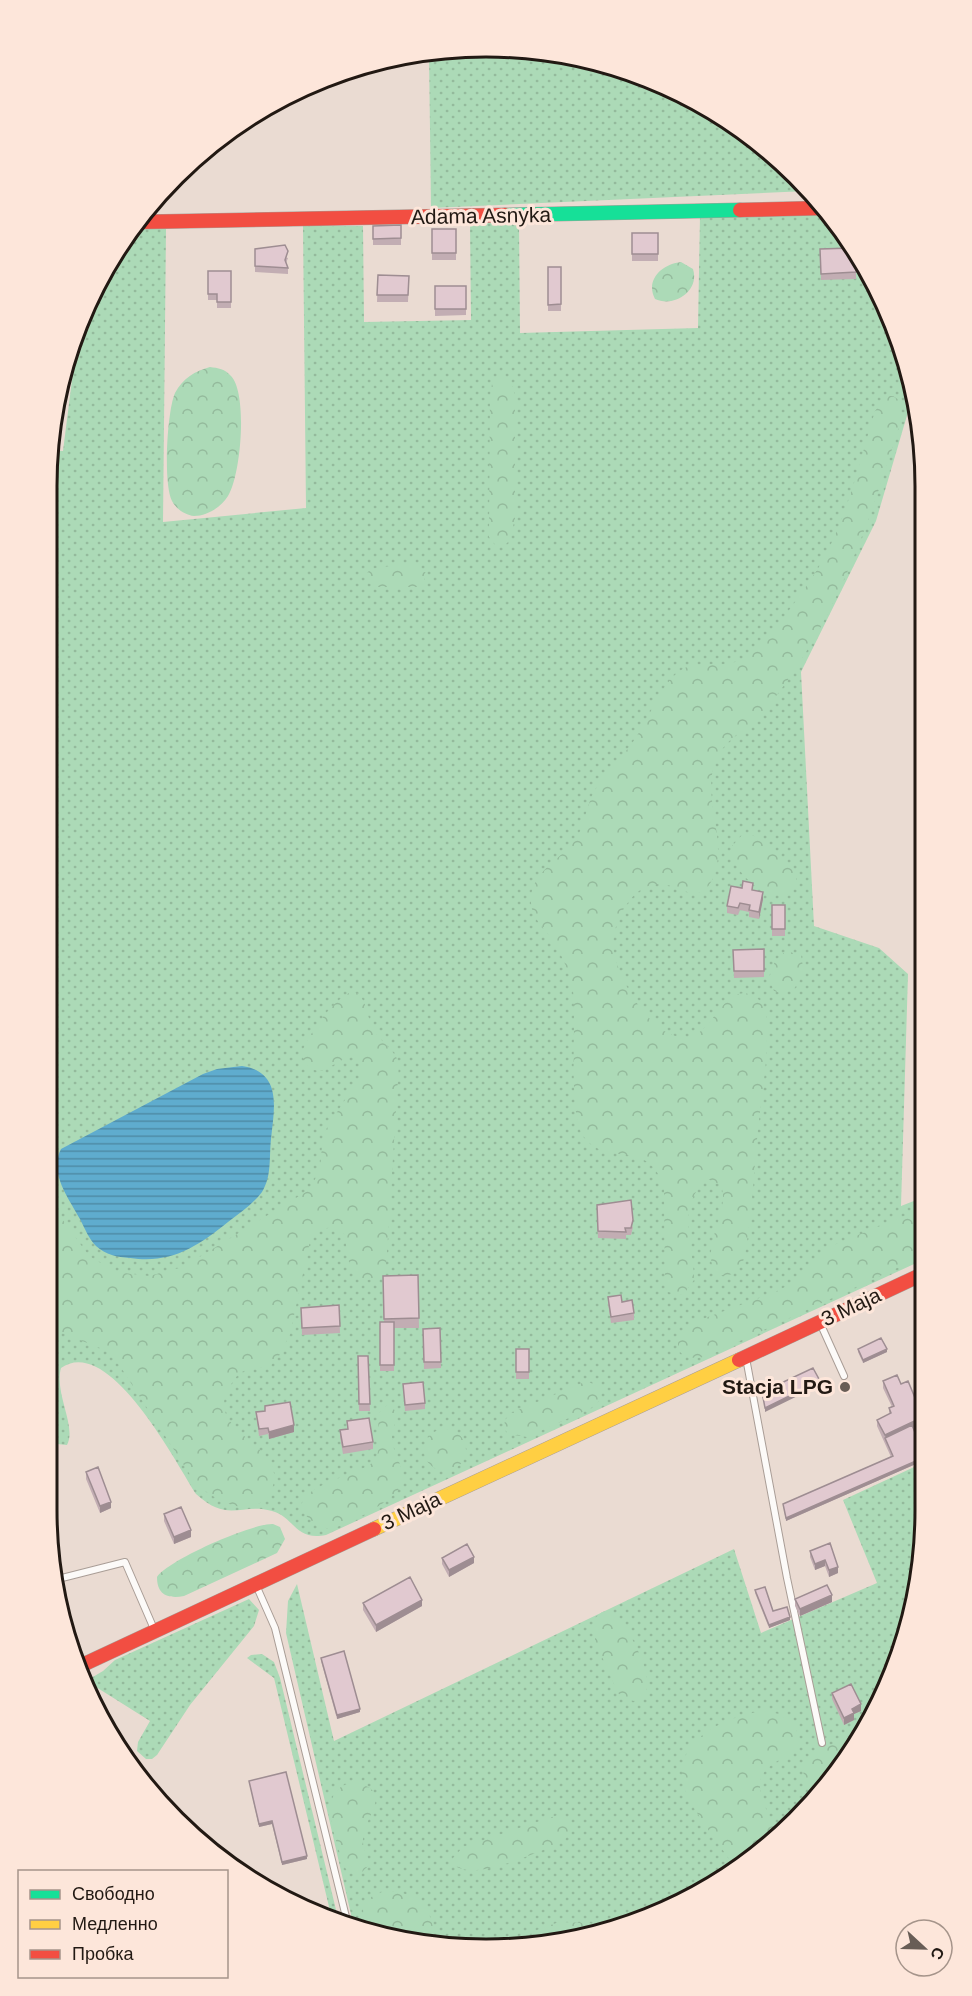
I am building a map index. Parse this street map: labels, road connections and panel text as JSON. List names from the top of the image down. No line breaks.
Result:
{"streets":{"street":["Adama Asnyka","3 Maja"]},"places":["Stacja LPG"],"legend":["Свободно","Медленно","Пробка"],"north":"right"}
